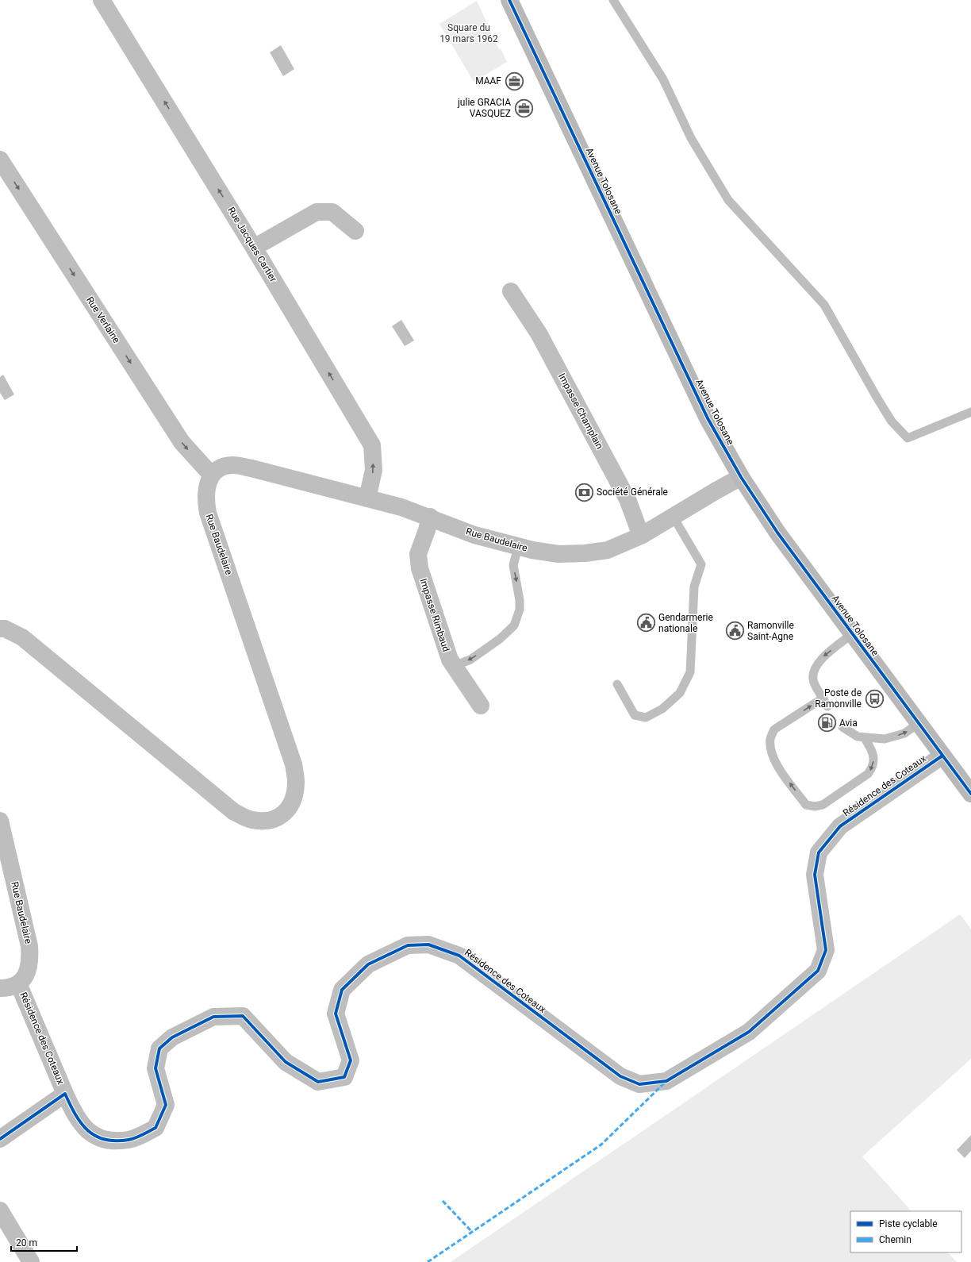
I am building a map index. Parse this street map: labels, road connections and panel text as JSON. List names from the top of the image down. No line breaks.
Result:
{"streets":{"main road":["Avenue Tolosane"],"street":["Rue Jacques Cartier","Rue Verlaine","Impasse Champlain","Rue Baudelaire","Impasse Rimbaud","Résidence des Coteaux"]},"crossings":[["Avenue Tolosane","Rue Baudelaire"],["Avenue Tolosane","Résidence des Coteaux"],["Rue Jacques Cartier","Rue Baudelaire"],["Rue Verlaine","Rue Baudelaire"],["Impasse Champlain","Rue Baudelaire"],["Rue Baudelaire","Impasse Rimbaud"],["Rue Baudelaire","Résidence des Coteaux"]],"one_way":["Rue Jacques Cartier","Rue Verlaine"],"parks":["Square du 19 mars 1962"],"places":{"office":["MAAF","julie GRACIA VASQUEZ"],"bank":["Société Générale"],"public building":["Gendarmerie nationale","Ramonville Saint-Agne"],"bus stop":["Poste de Ramonville"],"fuel station":["Avia"]},"legend":["Piste cyclable","Chemin"],"scale_bar":"20 m"}
